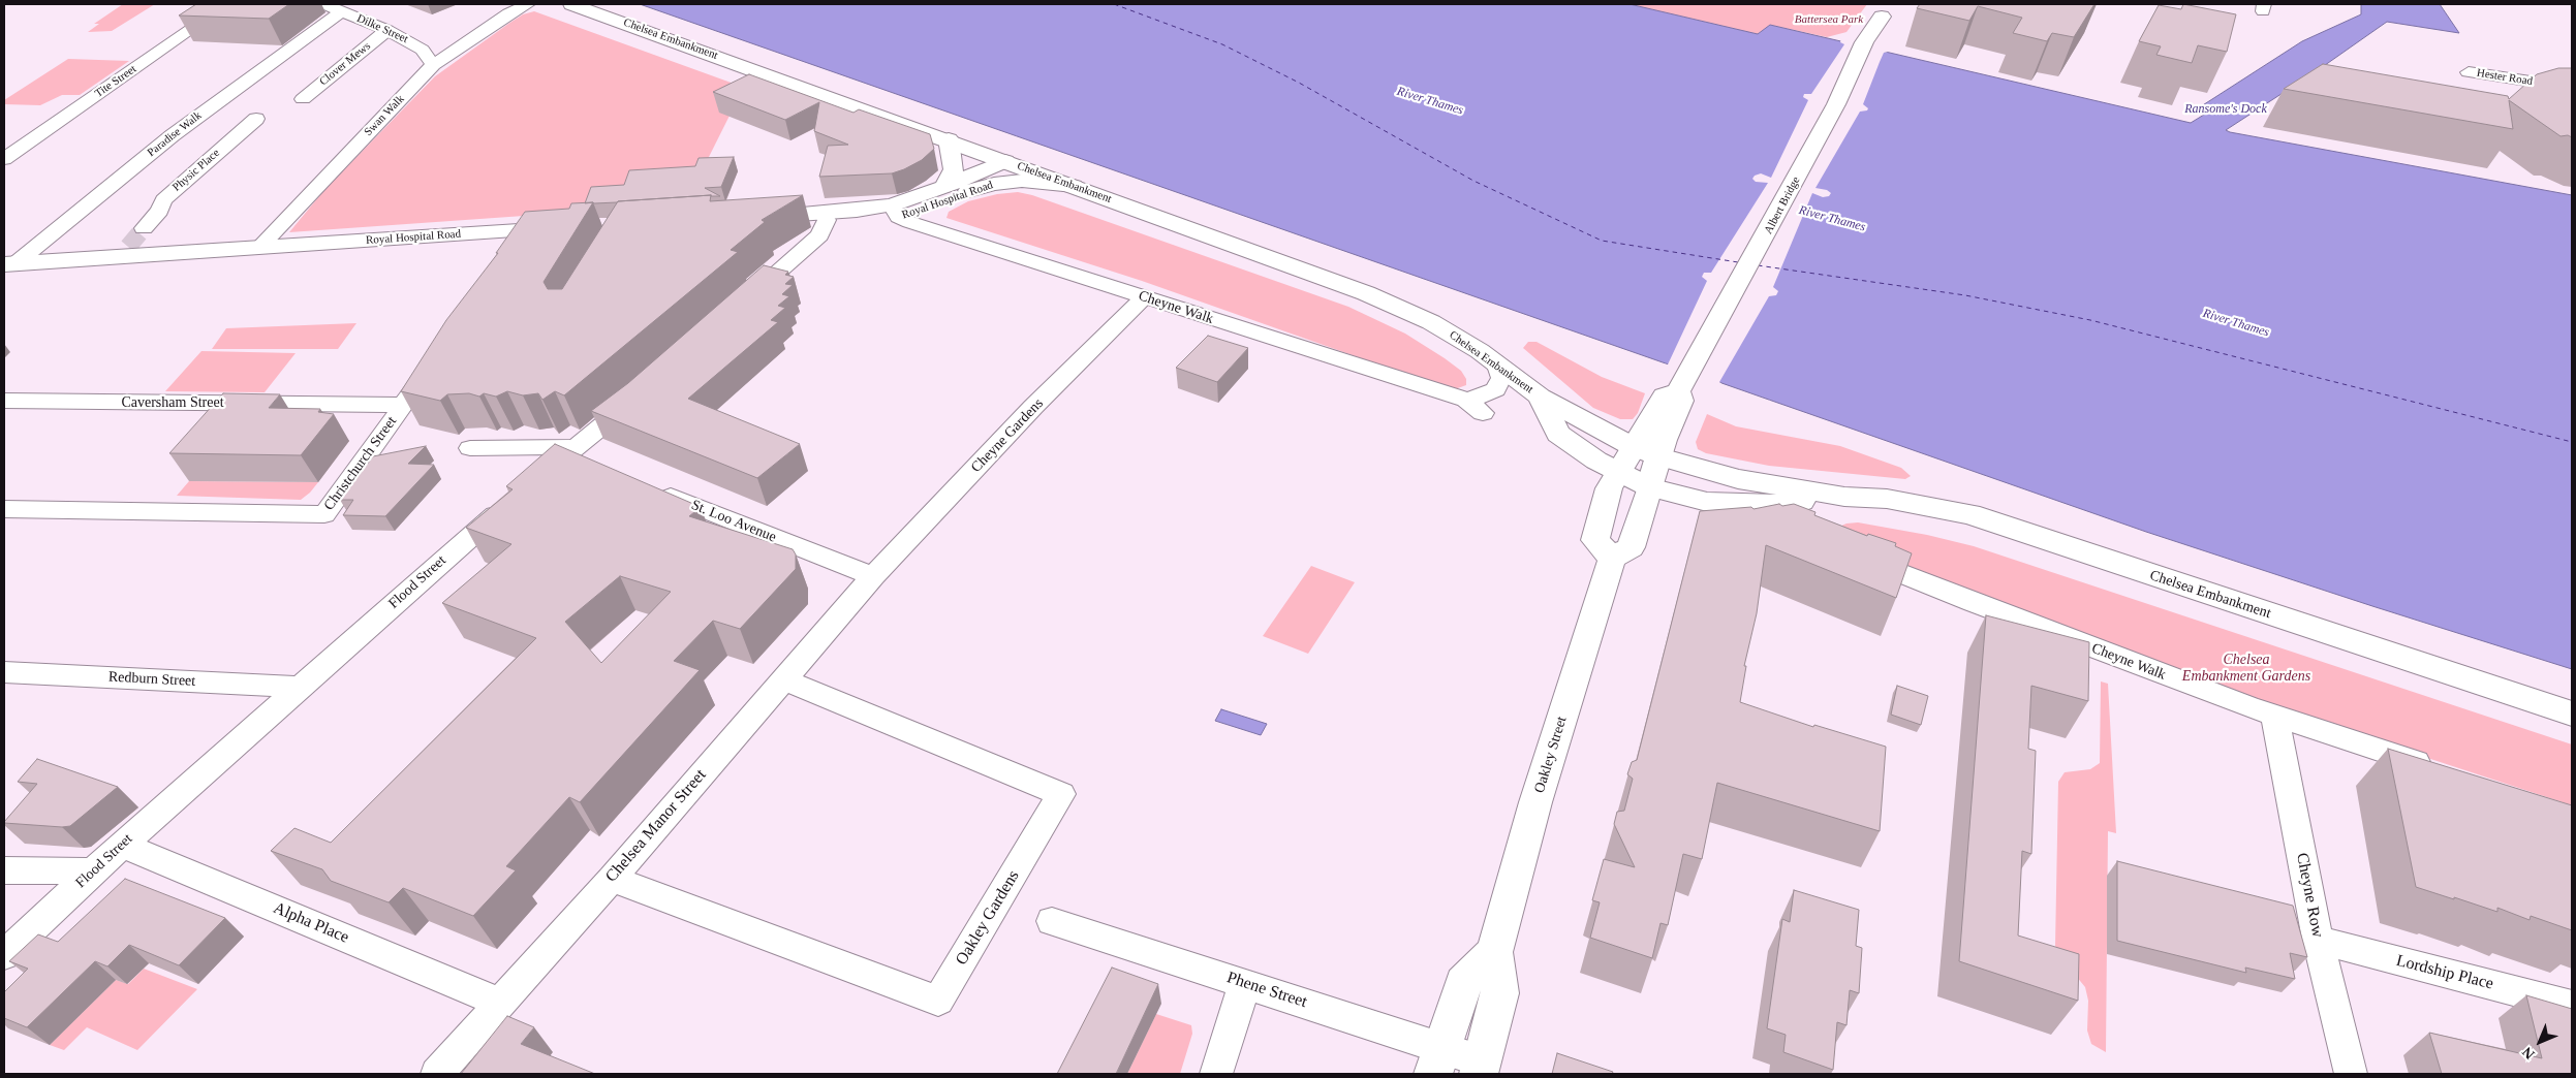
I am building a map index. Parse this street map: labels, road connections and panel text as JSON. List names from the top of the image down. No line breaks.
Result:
{"streets":{"main road":["Chelsea Embankment","Royal Hospital Road","Albert Bridge","Oakley Street"],"street":["Dilke Street","Clover Mews","Hester Road","Tite Street","Swan Walk","Paradise Walk","Physic Place","Cheyne Walk","Caversham Street","Cheyne Gardens","Christchurch Street","St. Loo Avenue","Flood Street","Redburn Street","Chelsea Manor Street","Cheyne Row","Oakley Gardens","Alpha Place","Lordship Place","Phene Street"]},"crossings":[["Dilke Street","Clover Mews"],["Dilke Street","Swan Walk"],["Dilke Street","Paradise Walk"],["Chelsea Embankment","Royal Hospital Road"],["Chelsea Embankment","Albert Bridge"],["Chelsea Embankment","Cheyne Walk"],["Swan Walk","Royal Hospital Road"],["Paradise Walk","Royal Hospital Road"],["Royal Hospital Road","Cheyne Walk"],["Cheyne Walk","Cheyne Gardens"],["Cheyne Walk","Cheyne Row"],["Caversham Street","Christchurch Street"],["Cheyne Gardens","St. Loo Avenue"],["Cheyne Gardens","Chelsea Manor Street"],["St. Loo Avenue","Chelsea Manor Street"],["Flood Street","Redburn Street"],["Flood Street","Alpha Place"],["Oakley Street","Phene Street"],["Chelsea Manor Street","Oakley Gardens"],["Chelsea Manor Street","Alpha Place"],["Cheyne Row","Lordship Place"]],"water":["River Thames","Ransome's Dock"],"parks":["Battersea Park","Chelsea Embankment Gardens"],"north":"bottom left"}
